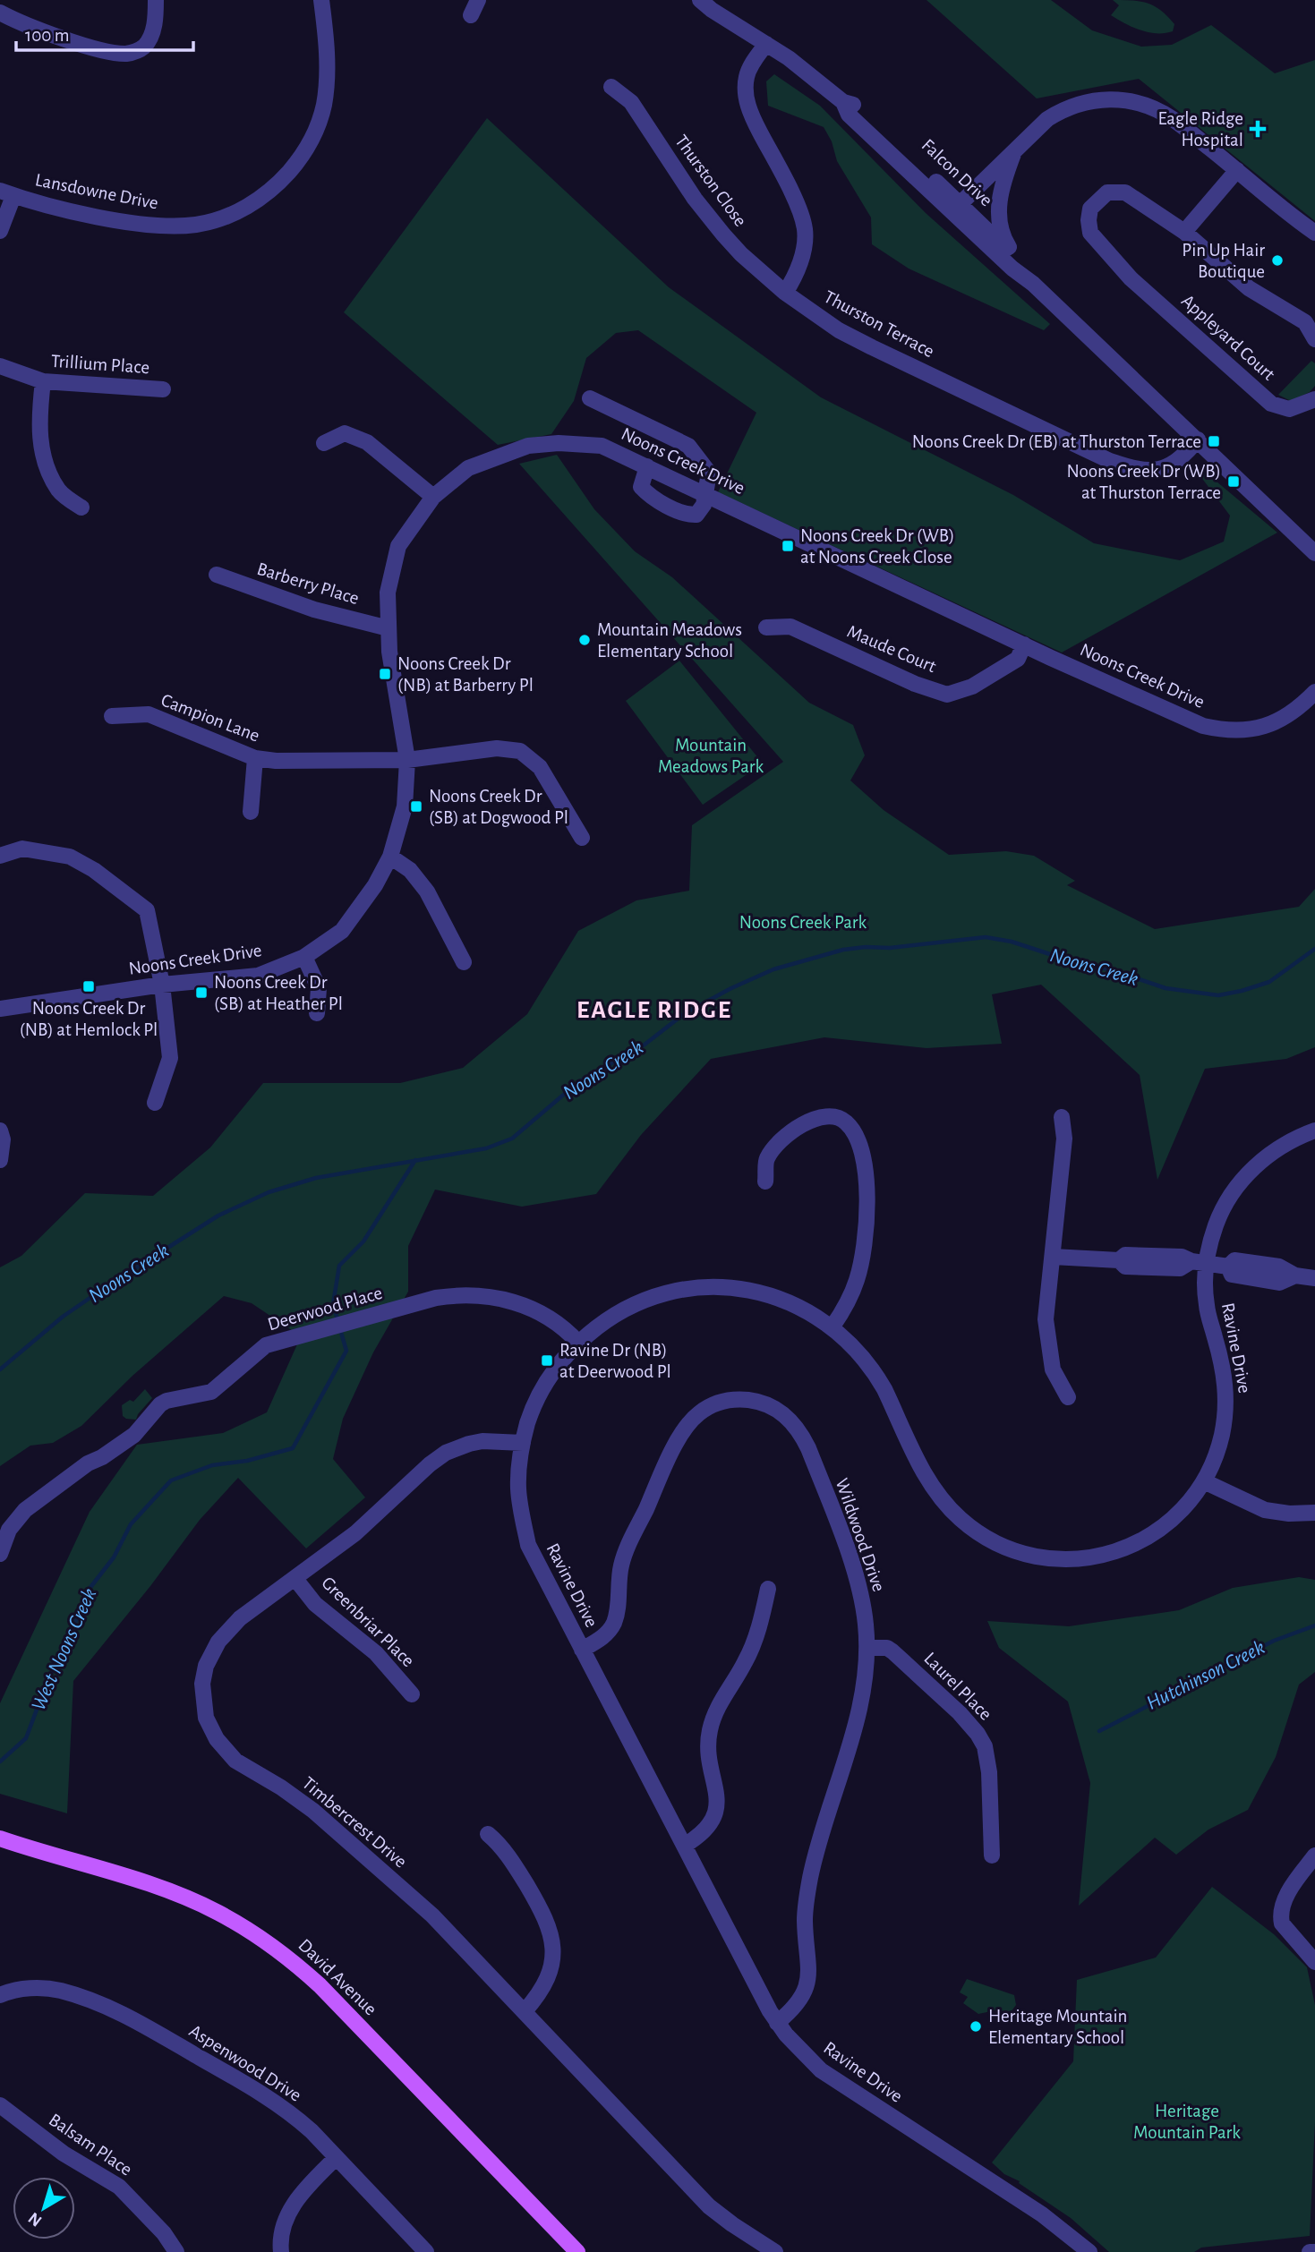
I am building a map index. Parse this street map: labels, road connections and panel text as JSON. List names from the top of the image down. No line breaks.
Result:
{"streets":{"main road":["David Avenue"],"street":["Falcon Drive","Thurston Close","Lansdowne Drive","Thurston Terrace","Appleyard Court","Trillium Place","Noons Creek Drive","Barberry Place","Maude Court","Campion Lane","Deerwood Place","Ravine Drive","Wildwood Drive","Greenbriar Place","Laurel Place","Timbercrest Drive","Aspenwood Drive","Balsam Place"]},"crossings":[["Thurston Close","Thurston Terrace"],["Noons Creek Drive","Barberry Place"],["Noons Creek Drive","Maude Court"],["Noons Creek Drive","Campion Lane"],["Deerwood Place","Ravine Drive"],["Ravine Drive","Wildwood Drive"],["Ravine Drive","Timbercrest Drive"],["Wildwood Drive","Laurel Place"],["Greenbriar Place","Timbercrest Drive"]],"districts":["EAGLE RIDGE"],"water":["Noons Creek","West Noons Creek","Hutchinson Creek"],"parks":["Mountain Meadows Park","Noons Creek Park","Heritage Mountain Park"],"places":{"health":["Eagle Ridge Hospital"],"other":["Pin Up Hair Boutique","Mountain Meadows Elementary School","Heritage Mountain Elementary School"],"transit":["Noons Creek Dr (EB) at Thurston Terrace","Noons Creek Dr (WB) at Thurston Terrace","Noons Creek Dr (WB) at Noons Creek Close","Noons Creek Dr (NB) at Barberry Pl","Noons Creek Dr (SB) at Dogwood Pl","Noons Creek Dr (NB) at Hemlock Pl","Noons Creek Dr (SB) at Heather Pl","Ravine Dr (NB) at Deerwood Pl"]},"scale_bar":"100 m","north":"bottom left"}
